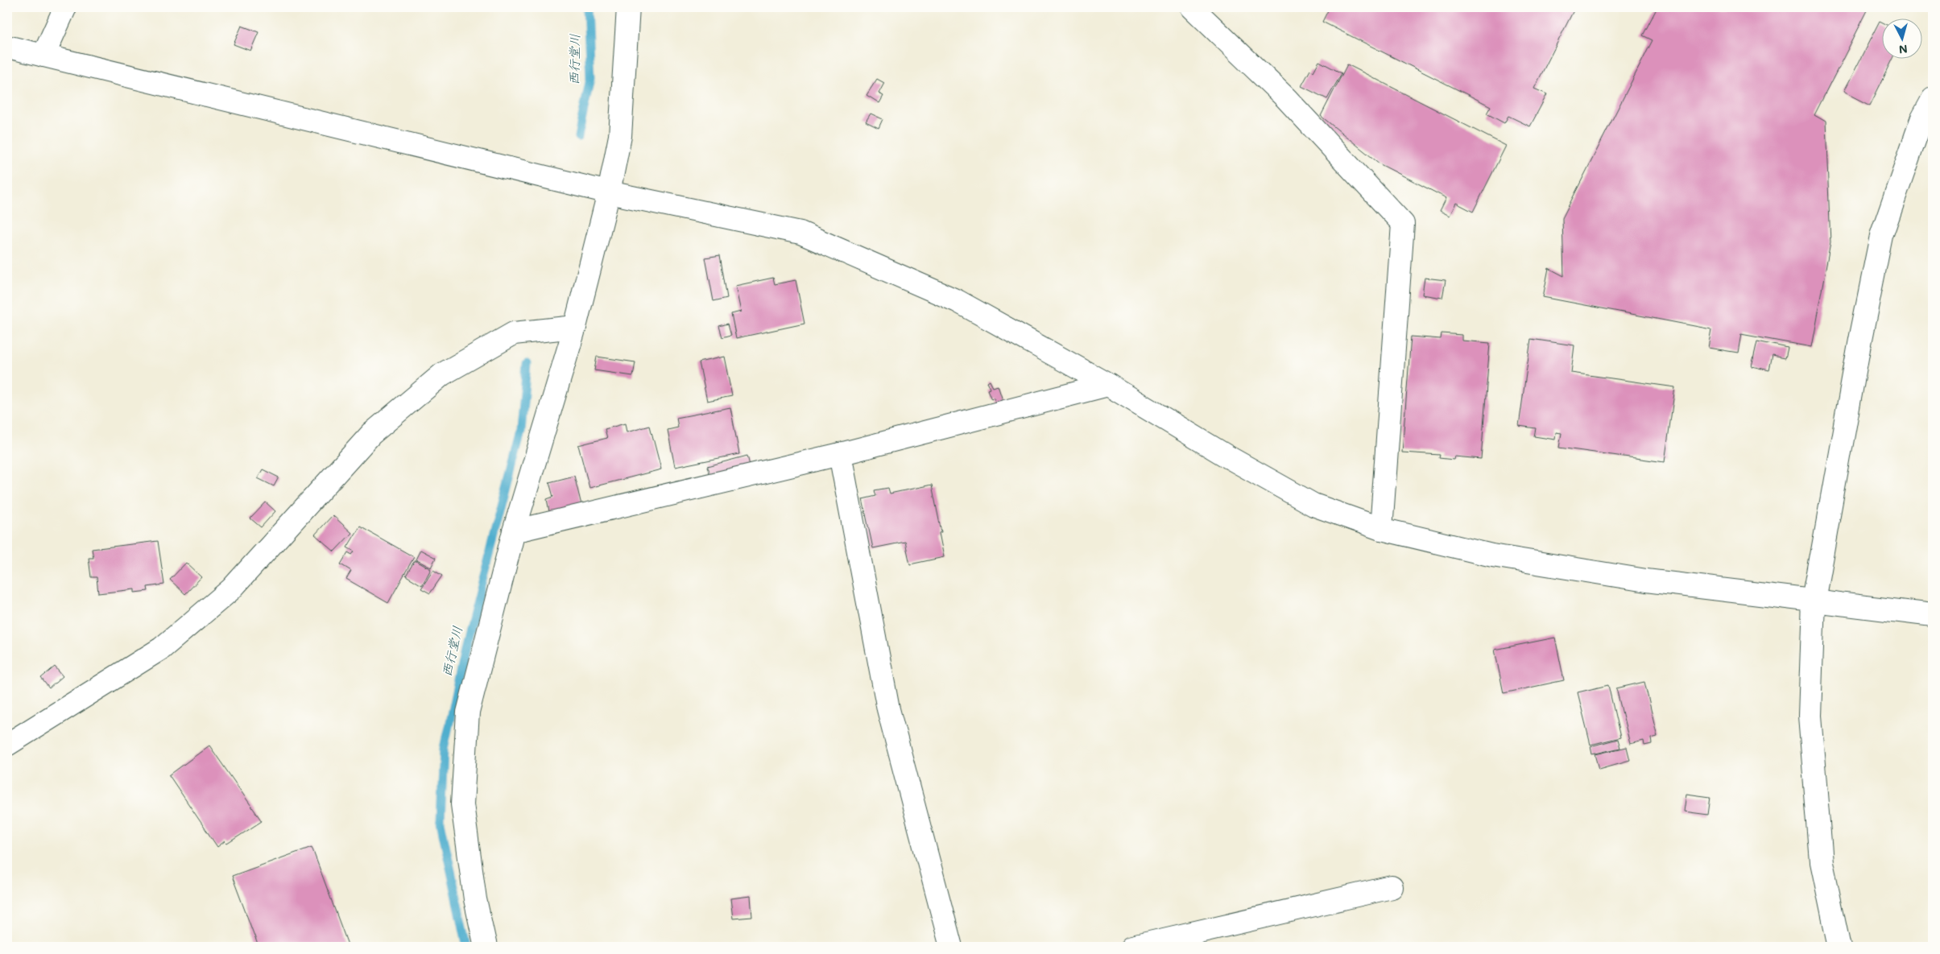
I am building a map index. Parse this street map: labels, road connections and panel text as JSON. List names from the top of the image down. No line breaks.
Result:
{"water":["西行堂川"],"north":"bottom"}
